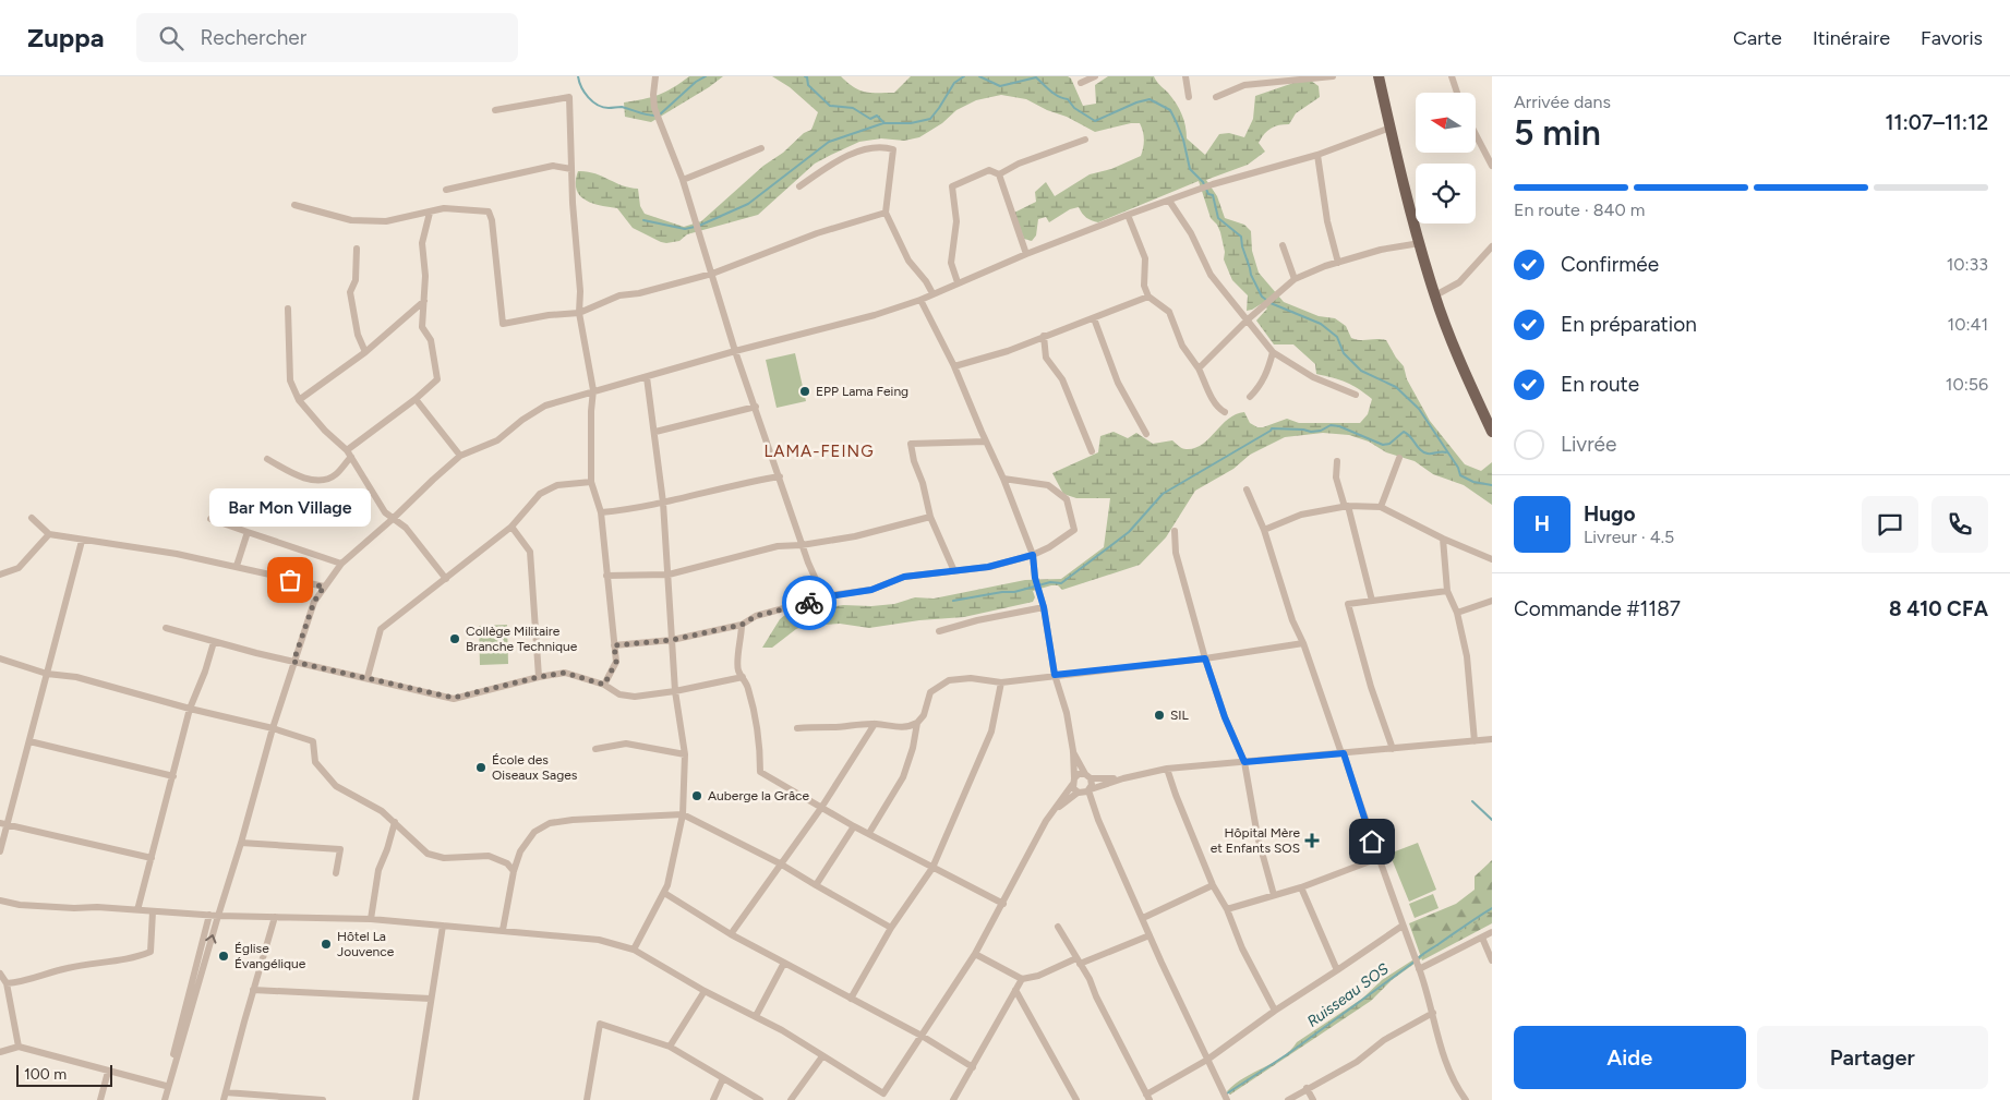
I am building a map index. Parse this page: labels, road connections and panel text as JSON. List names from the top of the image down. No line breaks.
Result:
{"districts":["LAMA-FEING"],"water":["Ruisseau SOS"],"places":{"other":["EPP Lama Feing","Bar Mon Village","Collège Militaire Branche Technique","SIL","École des Oiseaux Sages","Auberge la Grâce","Hôtel La Jouvence","Église Évangélique"],"health":["Hôpital Mère et Enfants SOS"]},"scale_bar":"100 m","north":"left","page":{"header":"Zuppa","search":"Rechercher","nav":["Carte","Itinéraire","Favoris"],"heading":["5 min","Arrivée dans","11:07–11:12"],"panel":["Hugo","Livreur · 4.5","Commande #1187","8 410 CFA"],"bar":"En route · 840 m","list":[["Confirmée","10:33"],["En préparation","10:41"],["En route","10:56"],"Livrée"],"bubble":"Bar Mon Village","round":"H","buttons":["Aide","Partager"],"scale":"100 m"}}
